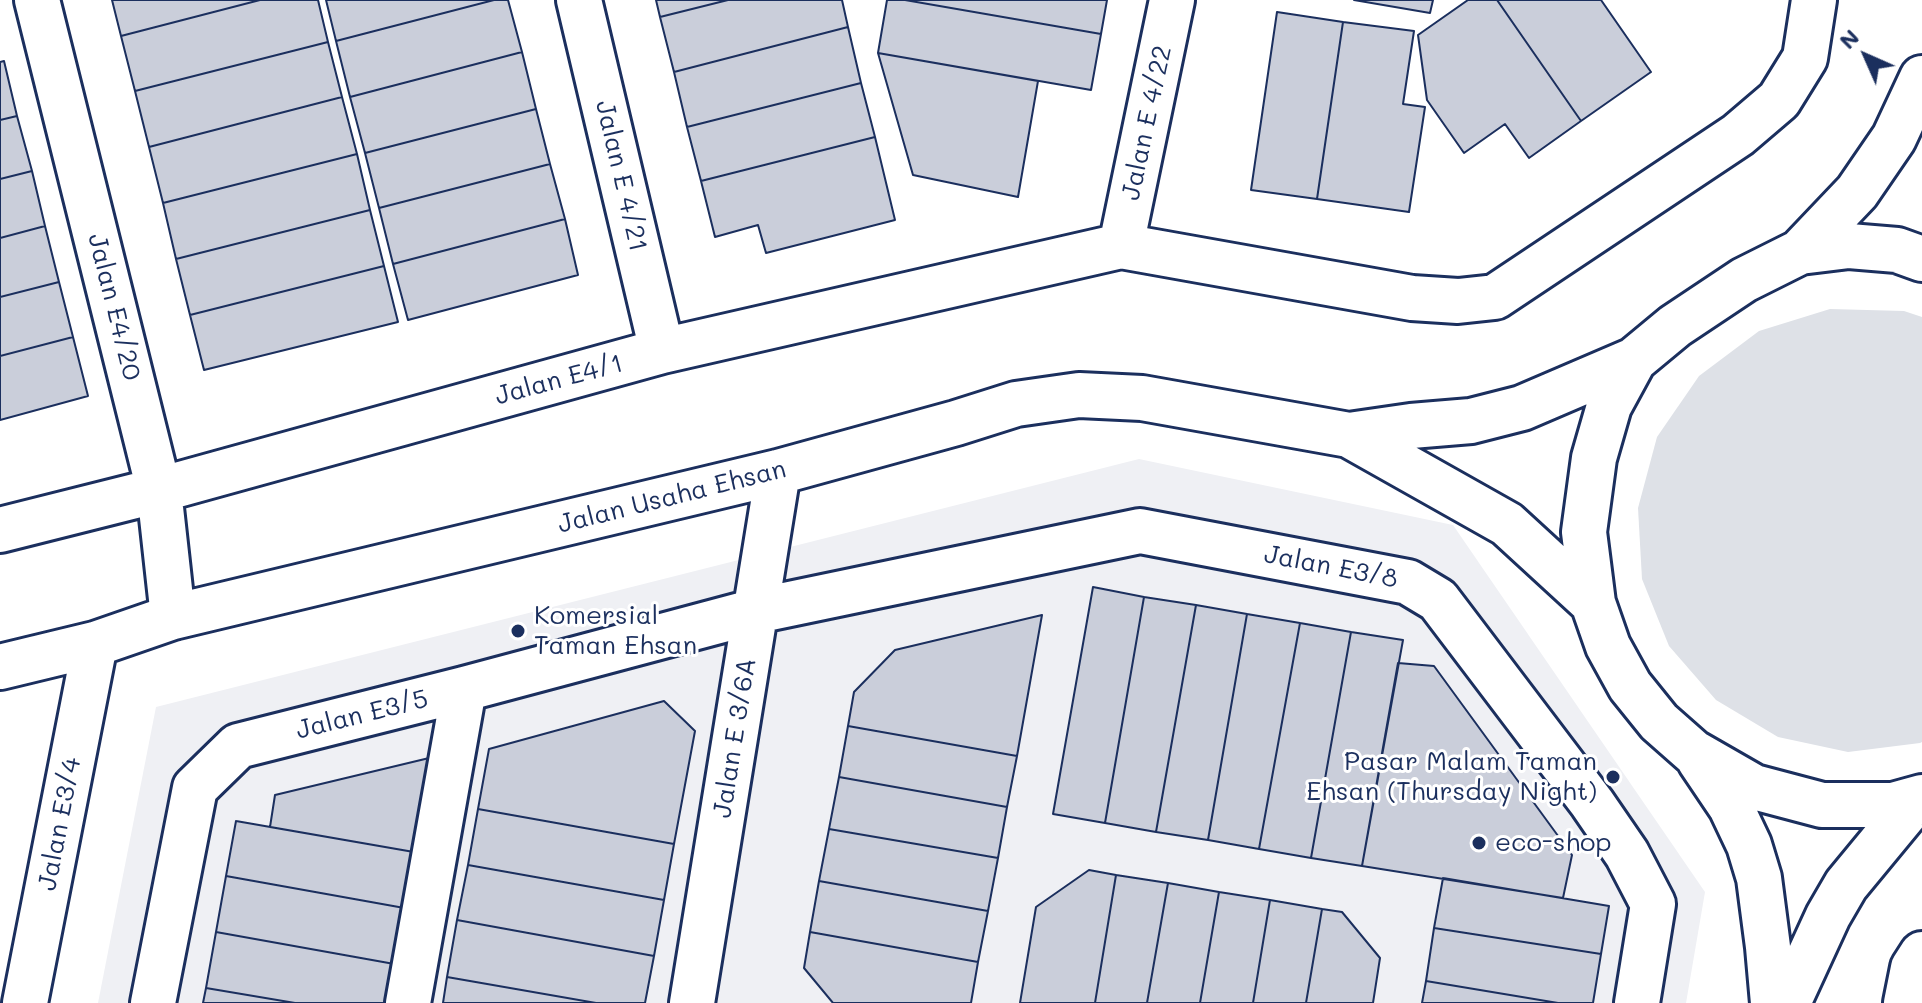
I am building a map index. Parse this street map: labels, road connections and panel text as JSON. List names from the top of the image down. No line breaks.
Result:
{"streets":{"street":["Jalan E 4/22","Jalan E 4/21","Jalan E4/20","Jalan E4/1","Jalan Usaha Ehsan","Jalan E3/8","Jalan E3/5","Jalan E 3/6A","Jalan E3/4"]},"crossings":[["Jalan E 4/22","Jalan E4/1"],["Jalan E 4/21","Jalan E4/1"],["Jalan E4/20","Jalan E4/1"],["Jalan E4/20","Jalan Usaha Ehsan"],["Jalan Usaha Ehsan","Jalan E 3/6A"],["Jalan Usaha Ehsan","Jalan E3/4"],["Jalan E3/8","Jalan E3/5"],["Jalan E3/8","Jalan E 3/6A"],["Jalan E3/5","Jalan E 3/6A"]],"places":["Komersial Taman Ehsan","Pasar Malam Taman Ehsan (Thursday Night)","eco-shop"],"north":"top left"}
